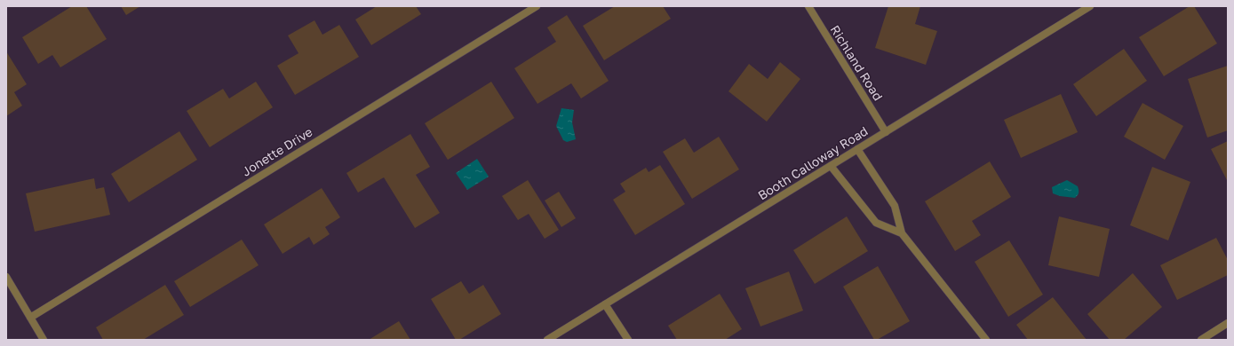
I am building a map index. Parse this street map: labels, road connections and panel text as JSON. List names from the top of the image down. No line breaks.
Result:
{"streets":{"street":["Richland Road","Jonette Drive","Booth Calloway Road"]},"crossings":[["Richland Road","Booth Calloway Road"]]}
